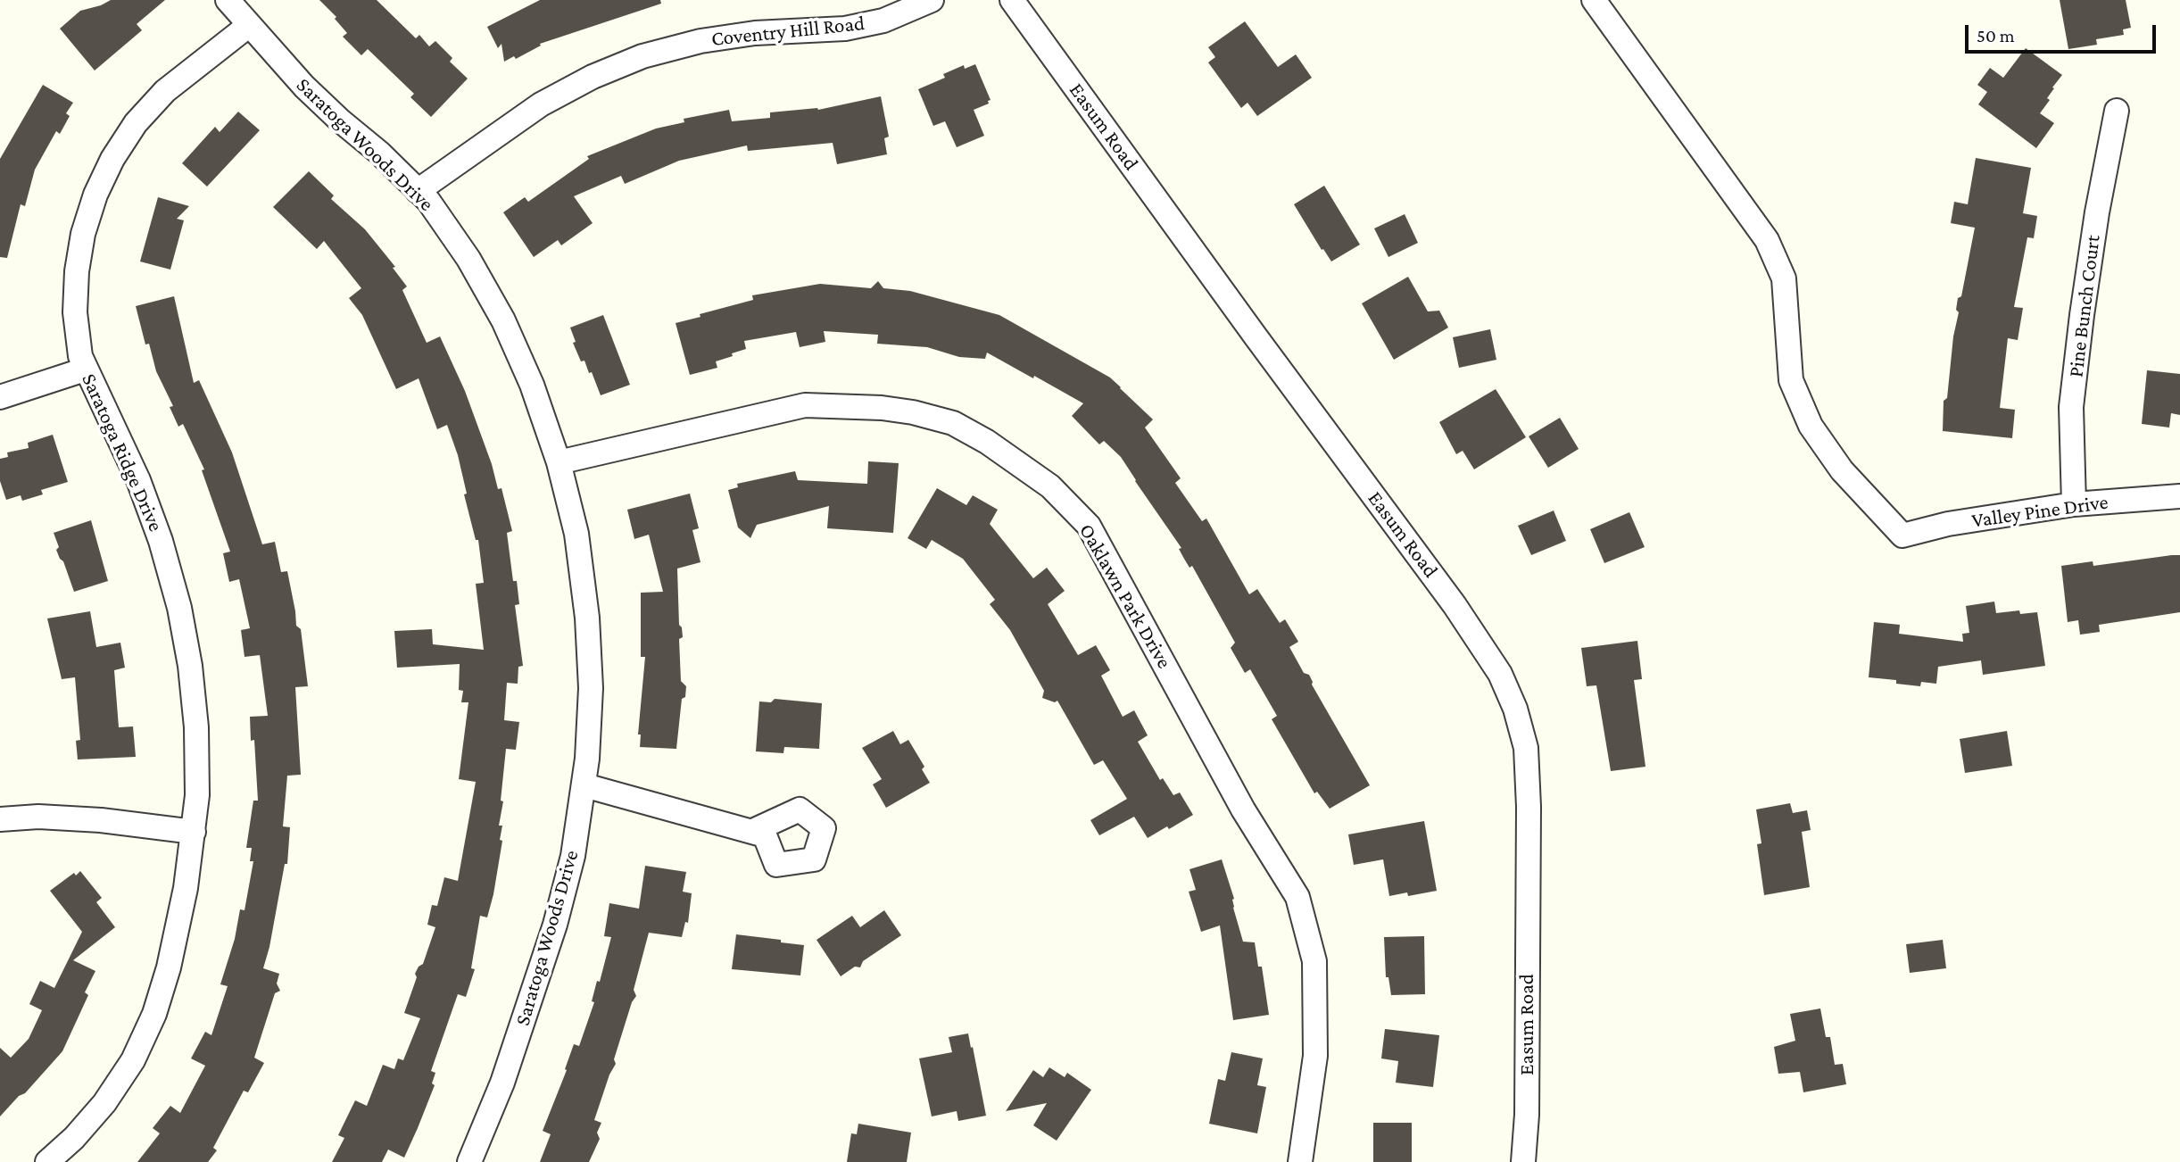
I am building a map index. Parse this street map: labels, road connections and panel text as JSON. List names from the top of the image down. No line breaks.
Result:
{"streets":{"street":["Coventry Hill Road","Easum Road","Saratoga Woods Drive","Pine Bunch Court","Saratoga Ridge Drive","Valley Pine Drive","Oaklawn Park Drive"]},"crossings":[["Coventry Hill Road","Saratoga Woods Drive"],["Saratoga Woods Drive","Saratoga Ridge Drive"],["Saratoga Woods Drive","Oaklawn Park Drive"],["Pine Bunch Court","Valley Pine Drive"]],"scale_bar":"50 m"}
